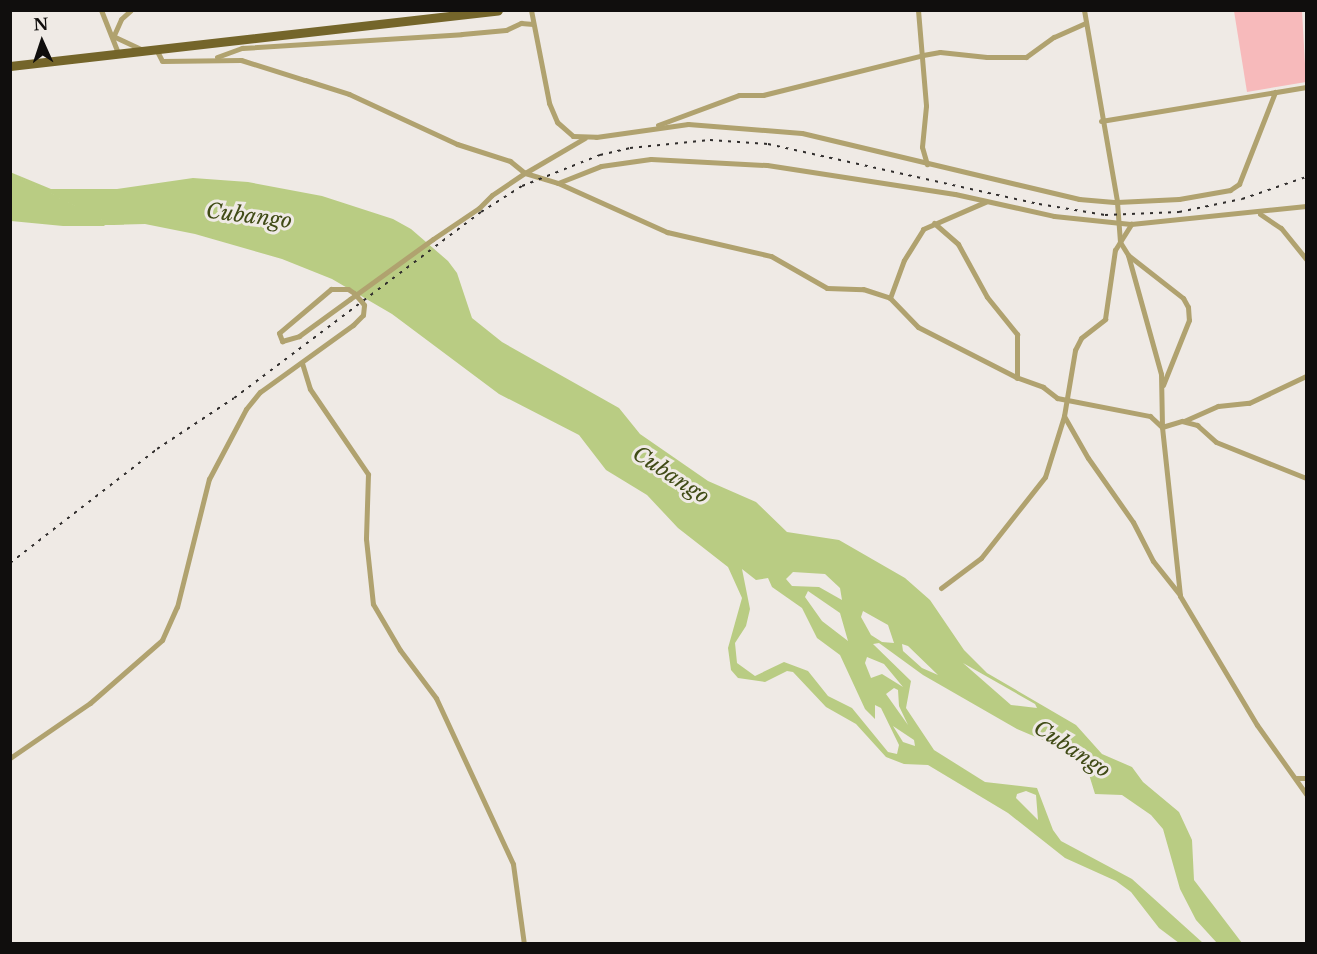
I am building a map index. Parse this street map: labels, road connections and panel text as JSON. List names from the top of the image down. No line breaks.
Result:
{"water":["Cubango"],"north":"top"}
